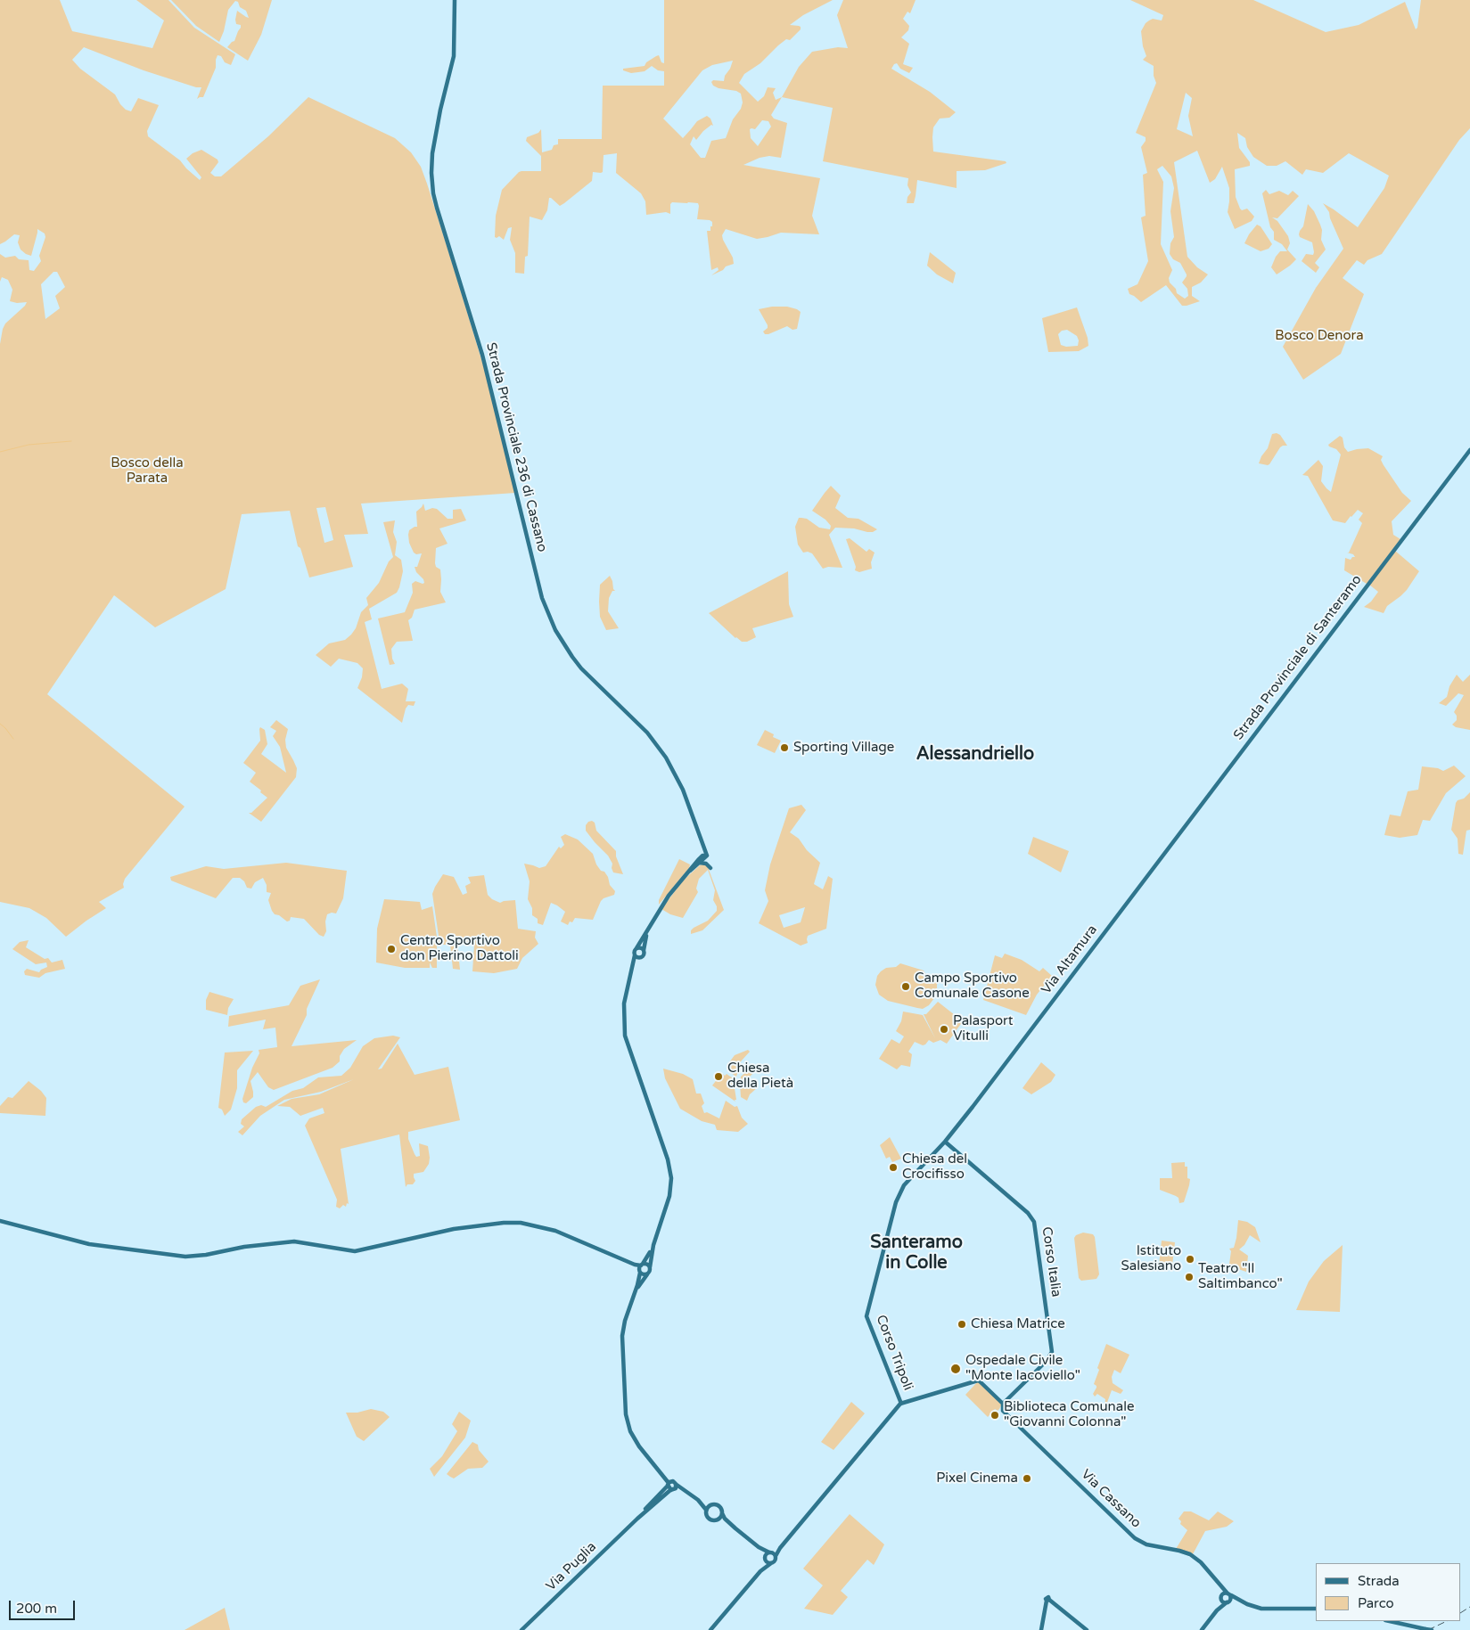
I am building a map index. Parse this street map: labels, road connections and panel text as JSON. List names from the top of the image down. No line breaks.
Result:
{"streets":{"main road":["Strada Provinciale 236 di Cassano","Strada Provinciale di Santeramo","Via Altamura","Corso Italia","Corso Tripoli","Via Cassano","Via Puglia"]},"crossings":[["Strada Provinciale di Santeramo","Via Altamura"],["Via Altamura","Corso Italia"],["Via Altamura","Corso Tripoli"],["Corso Italia","Via Cassano"]],"districts":["Alessandriello","Santeramo in Colle"],"parks":["Bosco Denora","Bosco della Parata"],"places":["Sporting Village","Centro Sportivo don Pierino Dattoli","Campo Sportivo Comunale Casone","Palasport Vitulli","Chiesa della Pietà","Chiesa del Crocifisso","Istituto Salesiano","Teatro \"Il Saltimbanco\"","Chiesa Matrice","Ospedale Civile \"Monte Iacoviello\"","Biblioteca Comunale \"Giovanni Colonna\"","Pixel Cinema"],"legend":["Strada","Parco"],"scale_bar":"200 m"}
